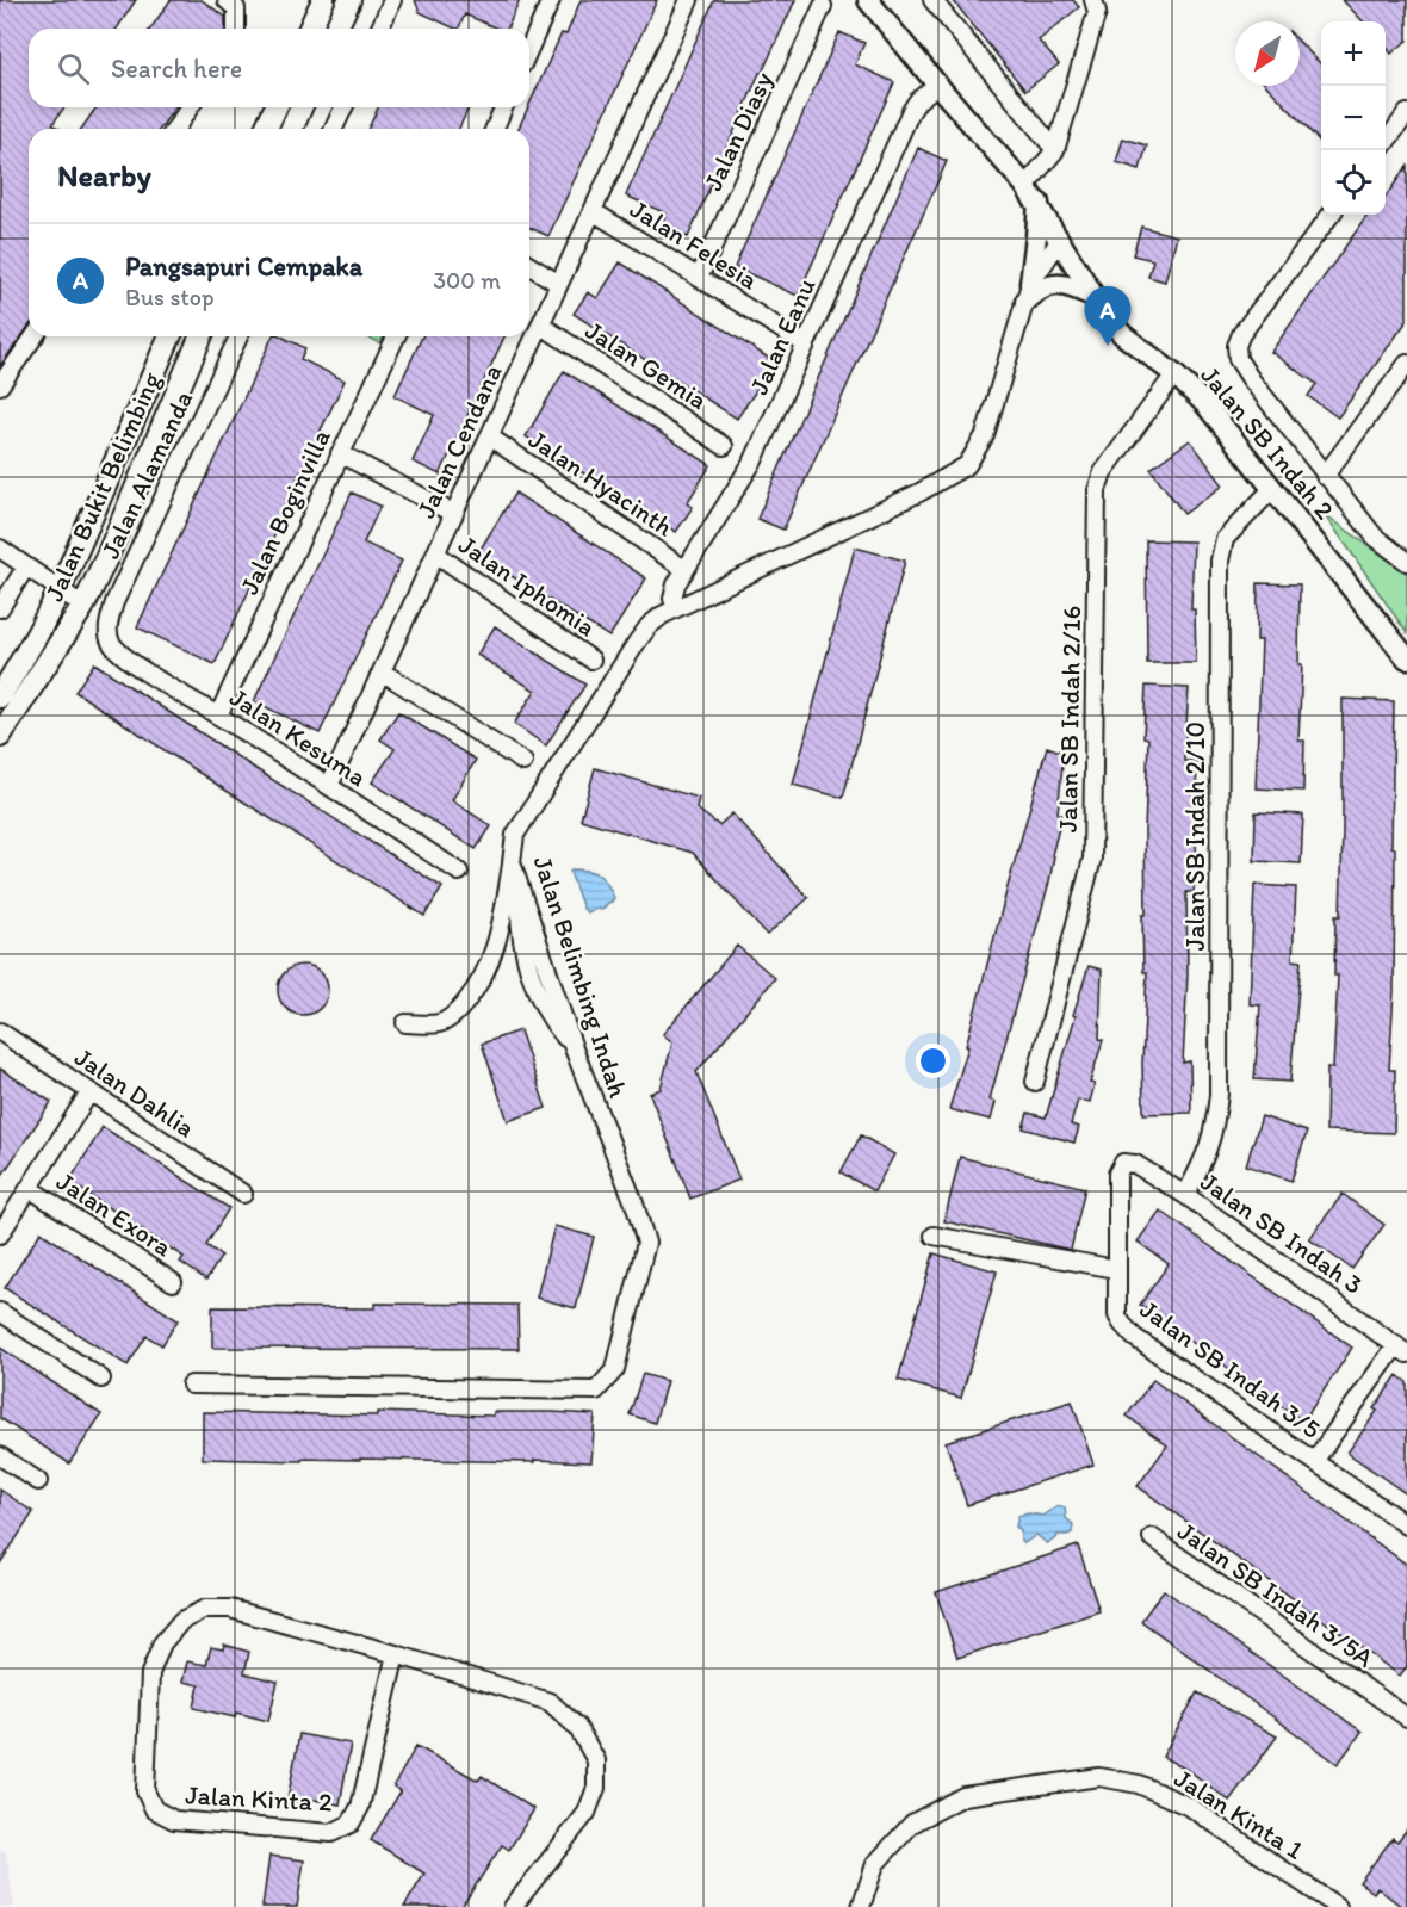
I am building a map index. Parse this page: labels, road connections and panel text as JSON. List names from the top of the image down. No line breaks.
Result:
{"streets":{"main road":["Jalan Bukit Belimbing"],"street":["Jalan Diasy","Jalan Felesia","Jalan Eanu","Jalan Gemia","Jalan Cendana","Jalan SB Indah 2","Jalan Alamanda","Jalan Hyacinth","Jalan Boginvilla","Jalan Iphomia","Jalan SB Indah 2/16","Jalan Kesuma","Jalan SB Indah 2/10","Jalan Belimbing Indah","Jalan Dahlia","Jalan Exora","Jalan SB Indah 3","Jalan SB Indah 3/5","Jalan SB Indah 3/5A","Jalan Kinta 2","Jalan Kinta 1"]},"crossings":[["Jalan Diasy","Jalan Felesia"],["Jalan Felesia","Jalan Eanu"],["Jalan Felesia","Jalan Cendana"],["Jalan Eanu","Jalan SB Indah 2"],["Jalan Eanu","Jalan Hyacinth"],["Jalan Eanu","Jalan Belimbing Indah"],["Jalan Gemia","Jalan Cendana"],["Jalan Cendana","Jalan Hyacinth"],["Jalan Cendana","Jalan Iphomia"],["Jalan Cendana","Jalan Kesuma"],["Jalan SB Indah 2","Jalan SB Indah 2/16"],["Jalan SB Indah 2","Jalan SB Indah 2/10"],["Jalan SB Indah 2","Jalan Belimbing Indah"],["Jalan Alamanda","Jalan Kesuma"],["Jalan Boginvilla","Jalan Kesuma"],["Jalan SB Indah 2/10","Jalan SB Indah 3"],["Jalan SB Indah 3","Jalan SB Indah 3/5"]],"north":"bottom left","page":{"map_buttons":["+","−"],"search":"Search here","heading":"Nearby","list":[{"mark":"A","name":"Pangsapuri Cempaka","note":"Bus stop","value":"300 m"}],"pins":"A"}}
